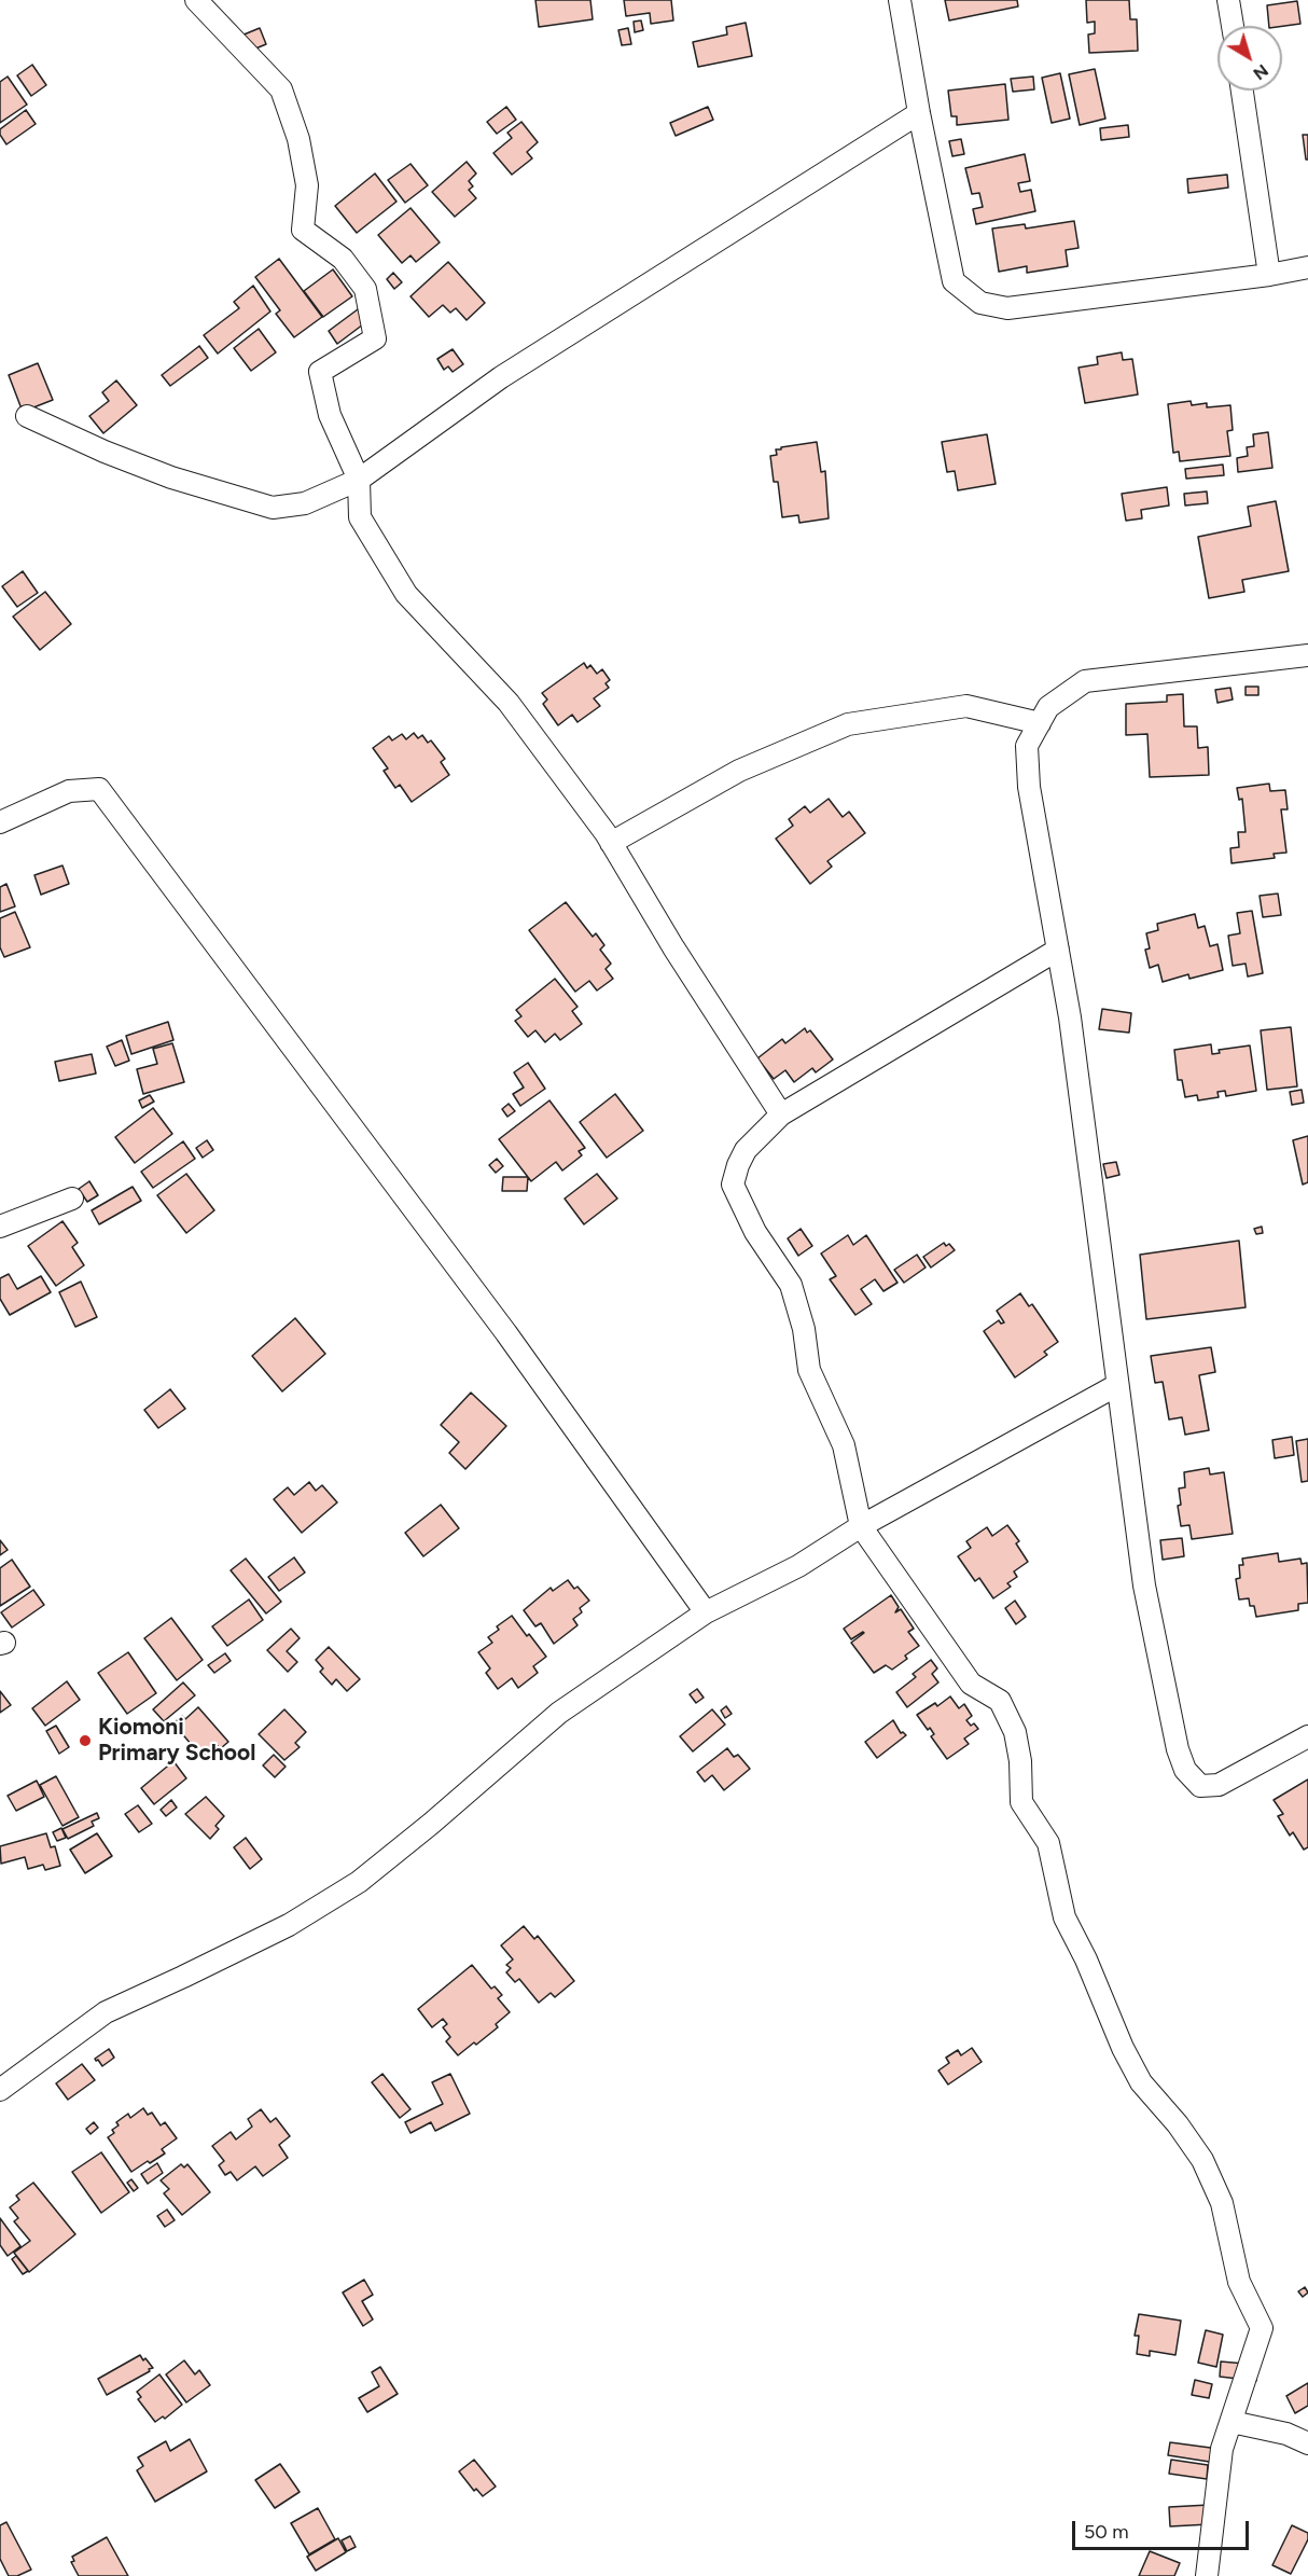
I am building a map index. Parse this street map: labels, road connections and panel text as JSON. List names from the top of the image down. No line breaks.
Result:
{"places":["Kiomoni Primary School"],"scale_bar":"50 m","north":"bottom right"}
